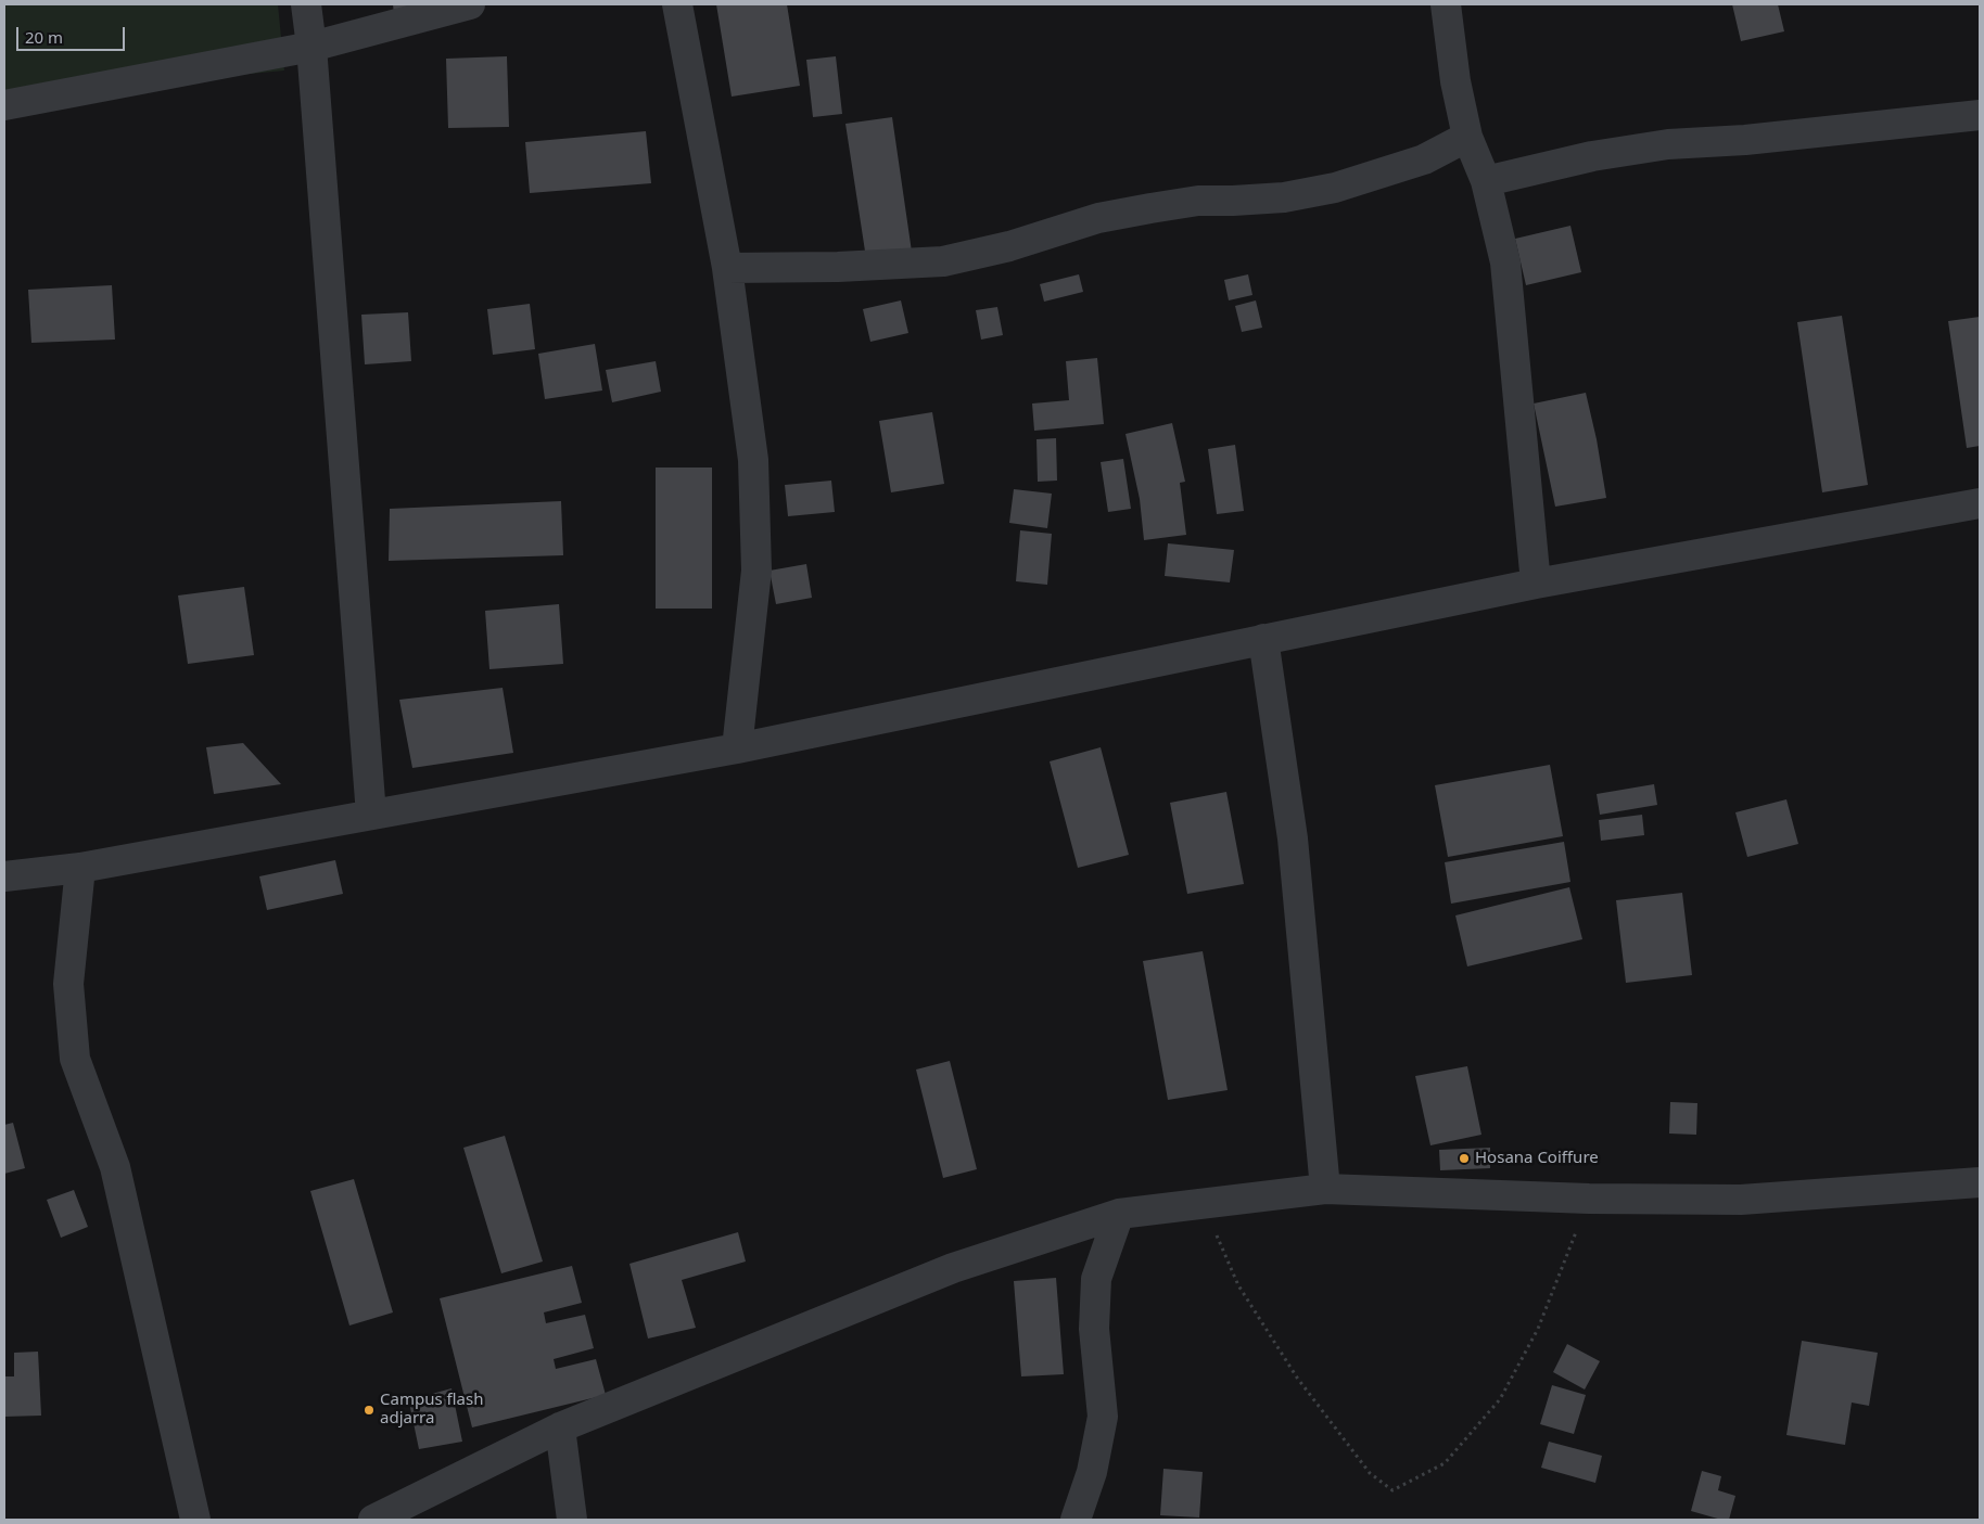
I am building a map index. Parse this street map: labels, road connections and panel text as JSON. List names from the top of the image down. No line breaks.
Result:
{"places":["Hosana Coiffure","Campus flash adjarra"],"scale_bar":"20 m"}
